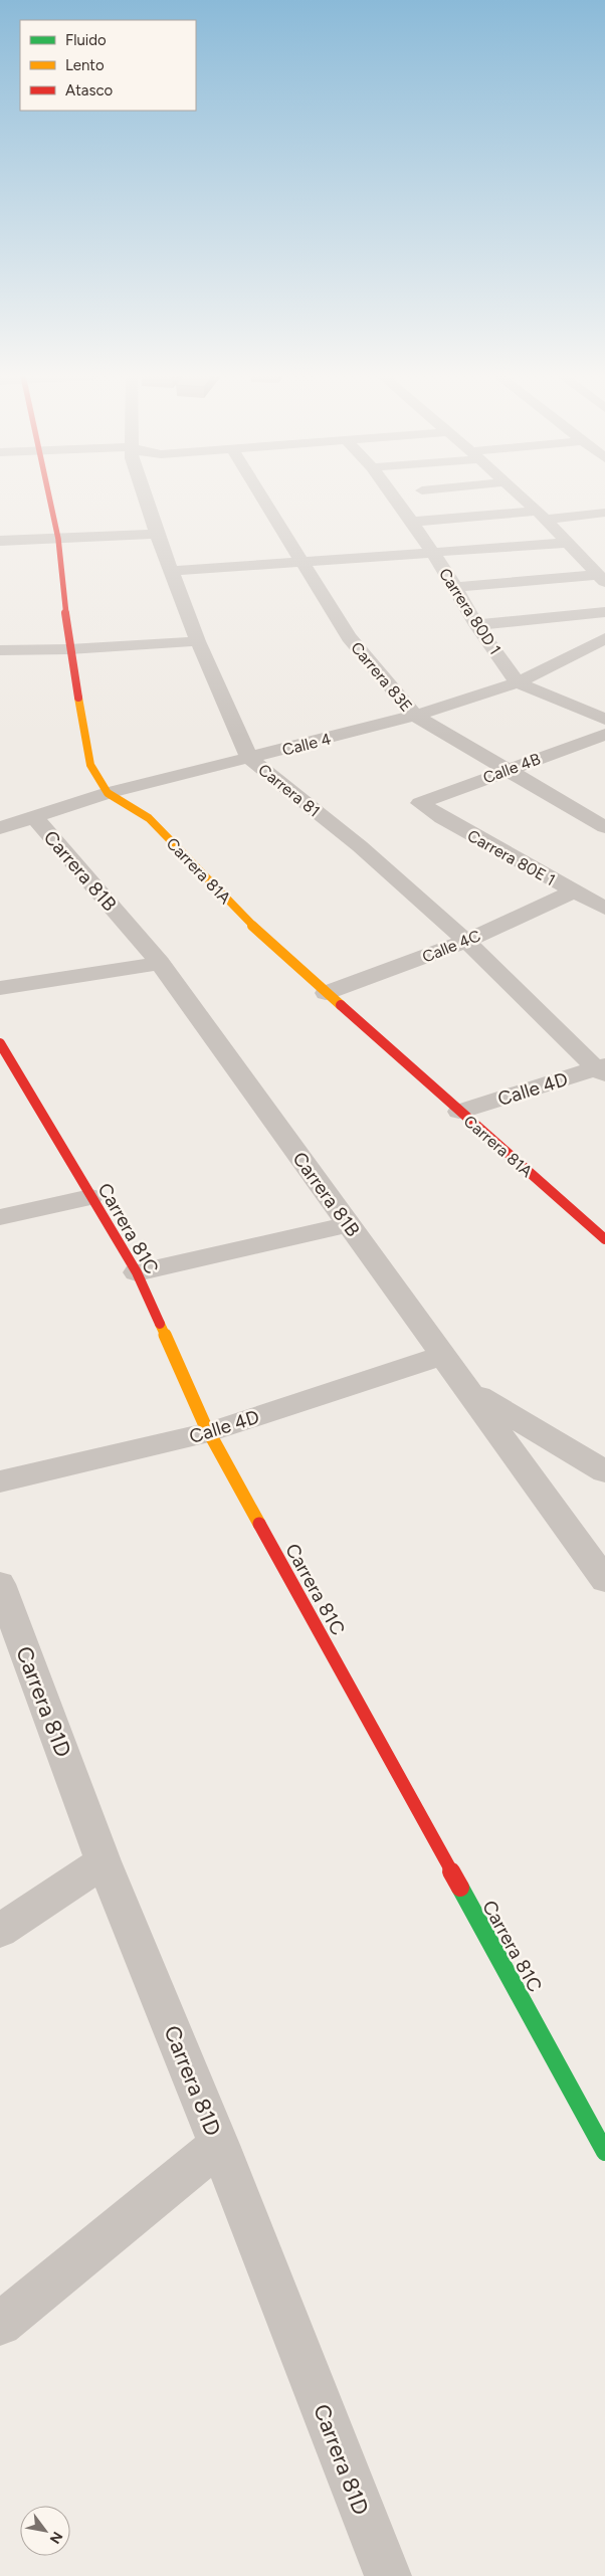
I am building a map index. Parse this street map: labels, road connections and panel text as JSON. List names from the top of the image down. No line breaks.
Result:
{"streets":{"street":["Carrera 80D 1","Carrera 83E","Calle 4","Calle 4B","Carrera 81","Carrera 80E 1","Carrera 81B","Carrera 81A","Calle 4C","Calle 4D","Carrera 81C","Carrera 81D"]},"crossings":[["Carrera 80D 1","Calle 4"],["Carrera 83E","Calle 4"],["Carrera 83E","Calle 4B"],["Calle 4","Carrera 81"],["Calle 4","Carrera 81B"],["Calle 4","Carrera 81A"],["Calle 4B","Carrera 80E 1"],["Carrera 81","Calle 4C"],["Carrera 81","Calle 4D"],["Carrera 80E 1","Calle 4C"],["Carrera 81B","Calle 4D"],["Carrera 81A","Calle 4C"],["Carrera 81A","Calle 4D"],["Calle 4D","Carrera 81C"]],"legend":["Fluido","Lento","Atasco"],"north":"bottom right"}
